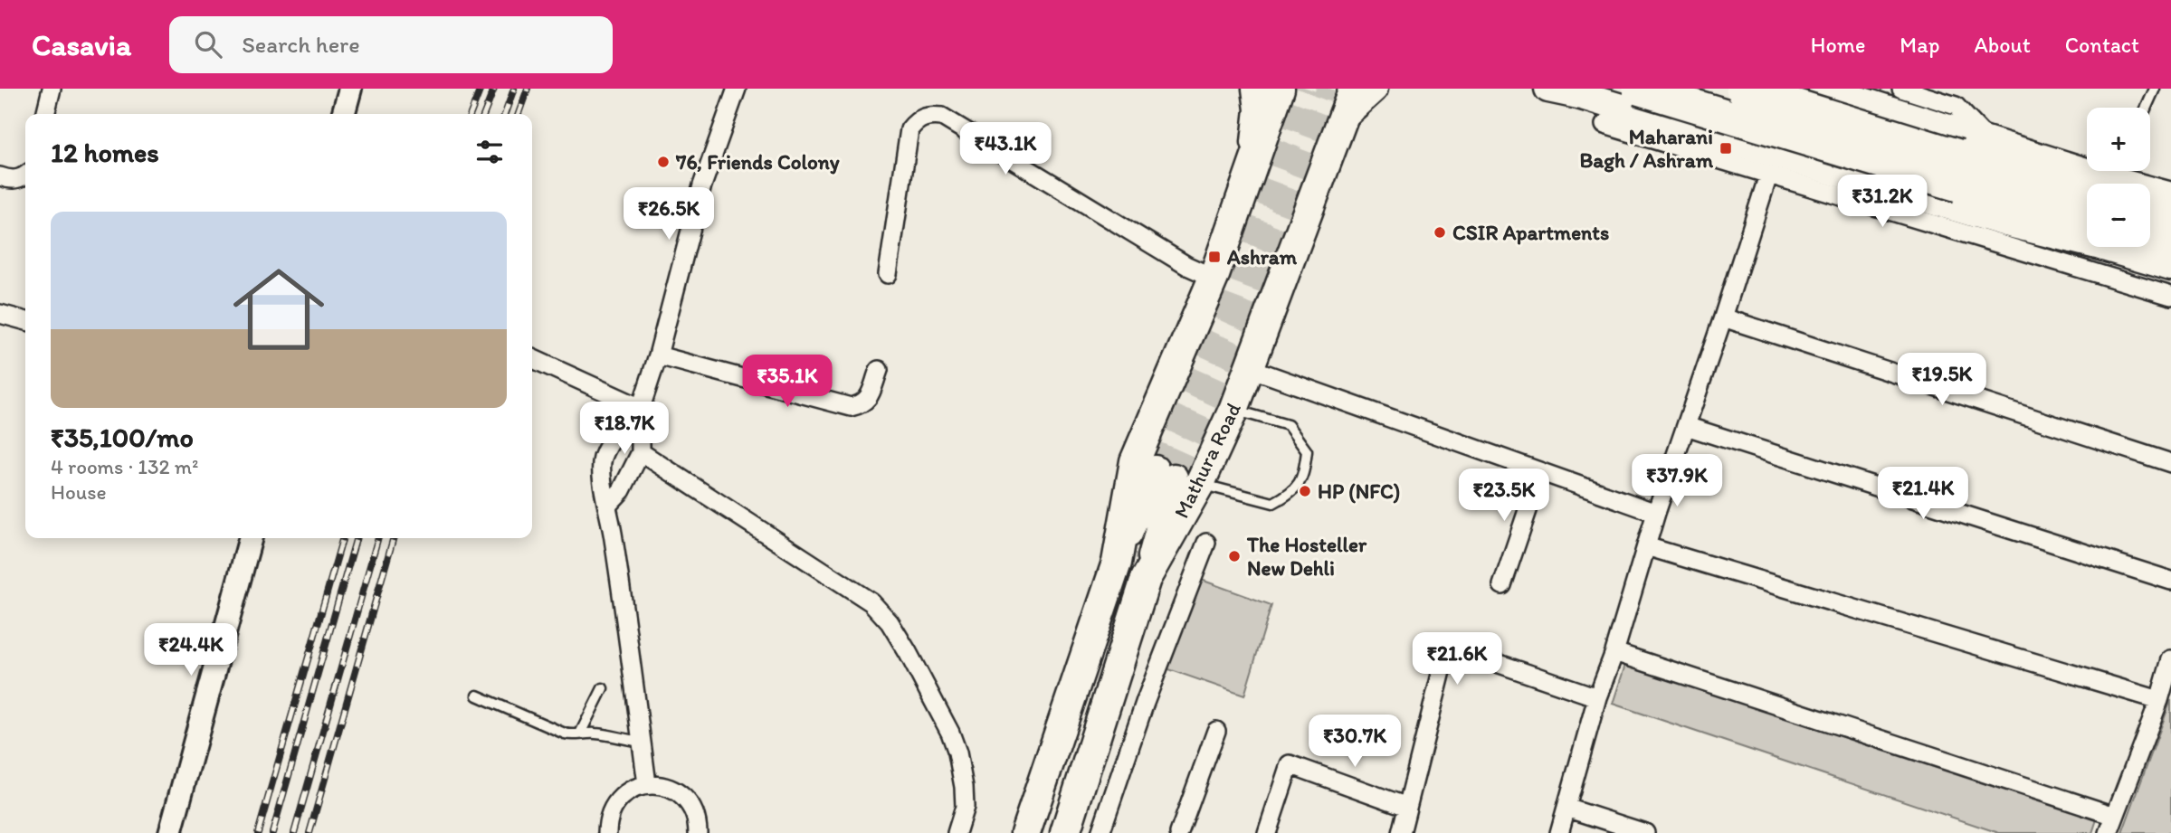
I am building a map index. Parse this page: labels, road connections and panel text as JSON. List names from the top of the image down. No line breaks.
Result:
{"streets":{"highway":["Mathura Road"]},"places":{"transit":["Maharani Bagh / Ashram","Ashram"],"other":["76, Friends Colony","CSIR Apartments","HP (NFC)","The Hosteller New Dehli"]},"page":{"header":"Casavia","search":"Search here","nav":["Home","Map","About","Contact"],"map_buttons":["+","−"],"heading":"12 homes","price":["₹43.1K","₹31.2K","₹26.5K","₹19.5K","₹35.1K","₹18.7K","₹37.9K","₹21.4K","₹23.5K","₹24.4K","₹21.6K","₹30.7K"],"list":[{"name":"₹35,100/mo","note":"4 rooms · 132 m² · House"}]}}
